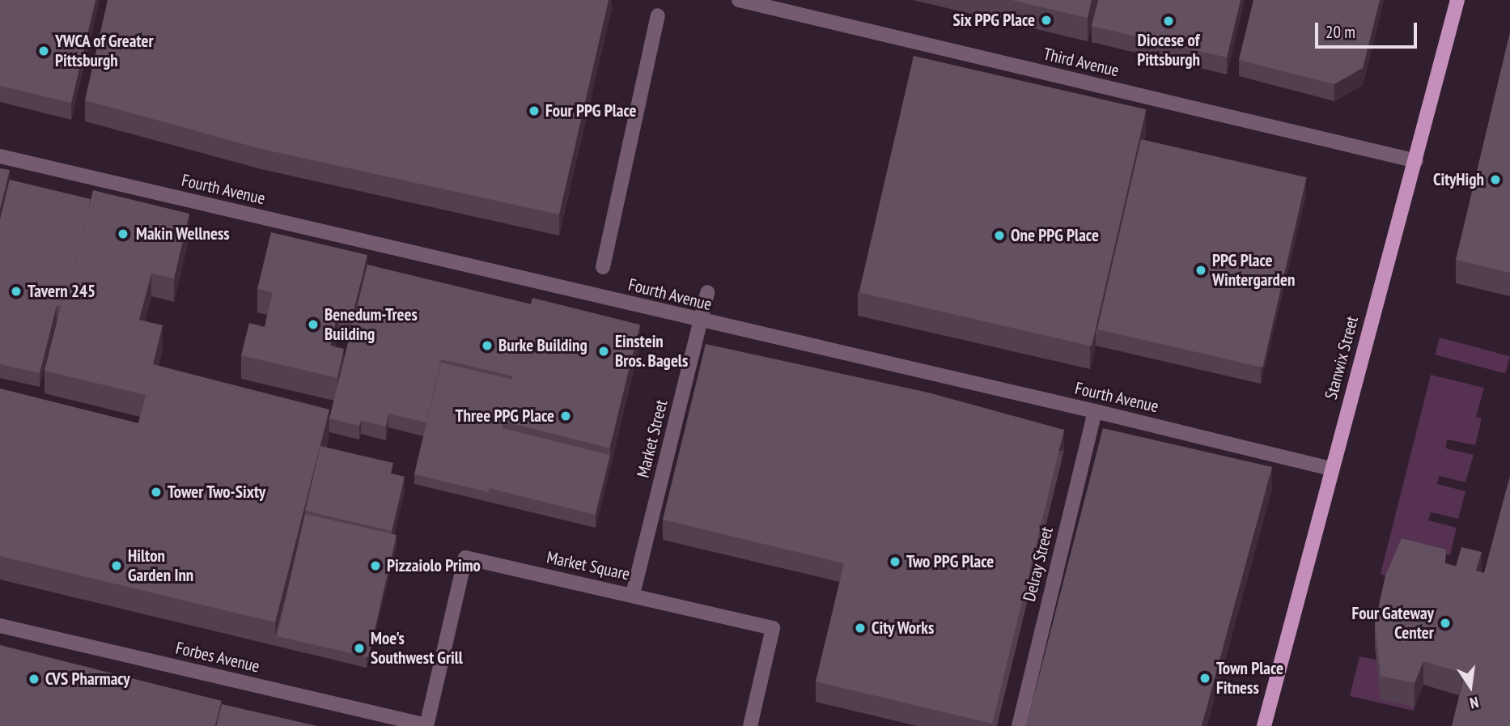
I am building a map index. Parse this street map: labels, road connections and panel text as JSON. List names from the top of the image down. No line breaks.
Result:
{"streets":{"main road":["Stanwix Street"],"street":["Third Avenue","Fourth Avenue","Market Street","Delray Street","Market Square","Forbes Avenue"]},"crossings":[["Third Avenue","Stanwix Street"],["Fourth Avenue","Stanwix Street"],["Fourth Avenue","Market Street"],["Fourth Avenue","Delray Street"],["Market Street","Market Square"],["Market Square","Forbes Avenue"]],"places":["Six PPG Place","Diocese of Pittsburgh","YWCA of Greater Pittsburgh","Four PPG Place","CityHigh","Makin Wellness","One PPG Place","PPG Place Wintergarden","Tavern 245","Benedum-Trees Building","Burke Building","Einstein Bros. Bagels","Three PPG Place","Tower Two-Sixty","Two PPG Place","Hilton Garden Inn","Pizzaiolo Primo","Four Gateway Center","City Works","Moe's Southwest Grill","Town Place Fitness","CVS Pharmacy"],"scale_bar":"20 m","north":"bottom"}
